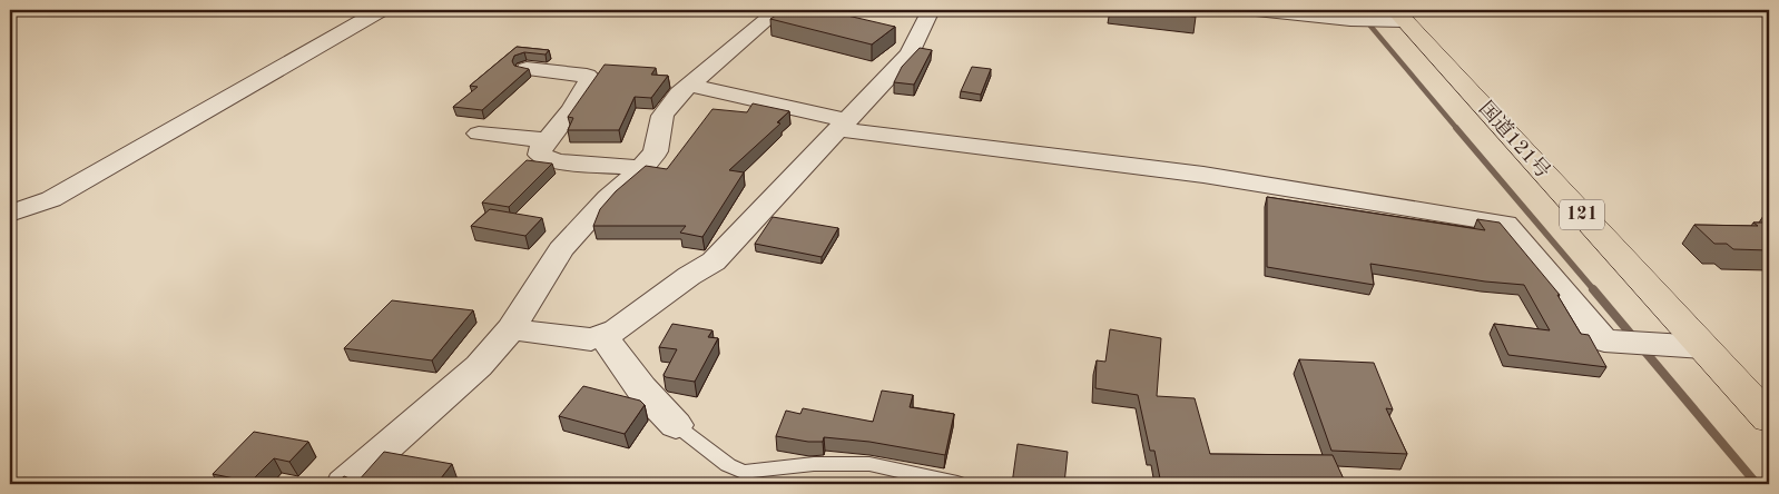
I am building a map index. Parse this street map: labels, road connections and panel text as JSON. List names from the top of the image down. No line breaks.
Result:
{"streets":{"highway":["国道121号","121"]}}
